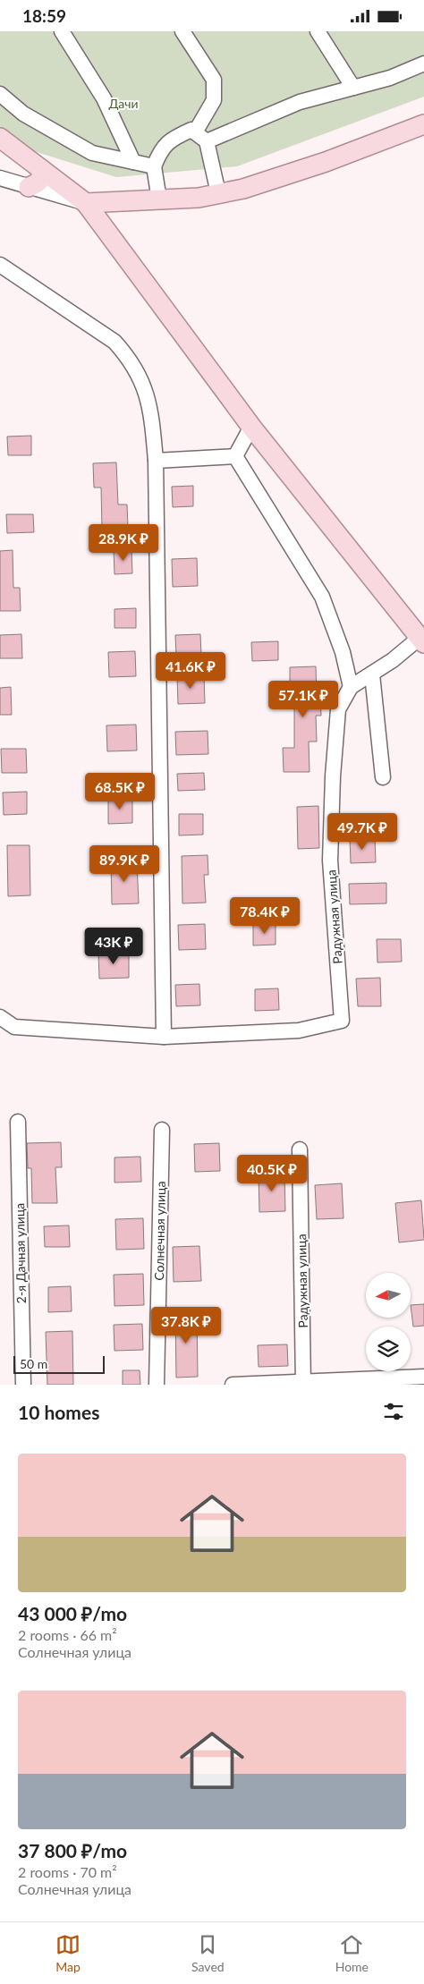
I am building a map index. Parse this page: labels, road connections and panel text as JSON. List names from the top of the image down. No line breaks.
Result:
{"streets":{"street":["Радужная улица","Солнечная улица","2-я Дачная улица"]},"parks":["Дачи"],"scale_bar":"50 m","north":"left","page":{"status":"18:59","price":["28.9K ₽","41.6K ₽","57.1K ₽","68.5K ₽","49.7K ₽","89.9K ₽","78.4K ₽","43K ₽","40.5K ₽","37.8K ₽"],"scale":"50 m","heading":"10 homes","list":[{"name":"43 000 ₽/mo","note":"2 rooms · 66 m² · Солнечная улица"},{"name":"37 800 ₽/mo","note":"2 rooms · 70 m² · Солнечная улица"}],"tabs":["Map","Saved","Home"]}}
